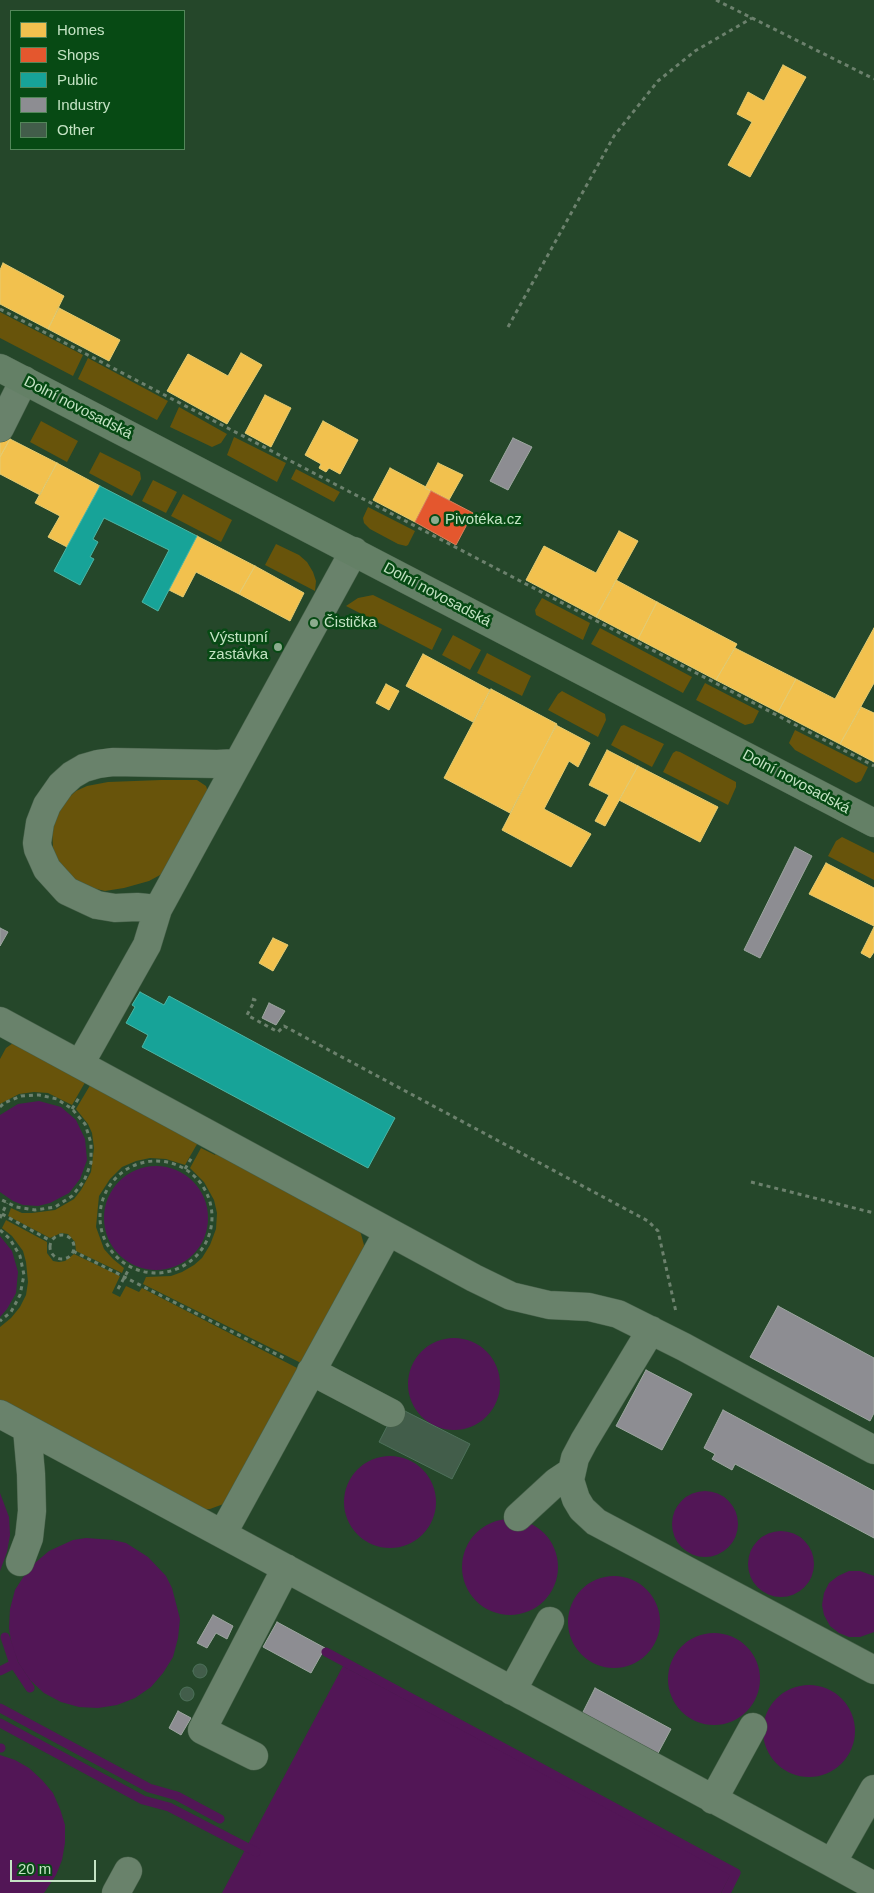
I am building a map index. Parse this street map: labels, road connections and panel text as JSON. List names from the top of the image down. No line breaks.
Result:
{"streets":{"main road":["Dolní novosadská"]},"places":["Pivotéka.cz","Čistička","Výstupní zastávka"],"legend":["Homes","Shops","Public","Industry","Other"],"scale_bar":"20 m"}
